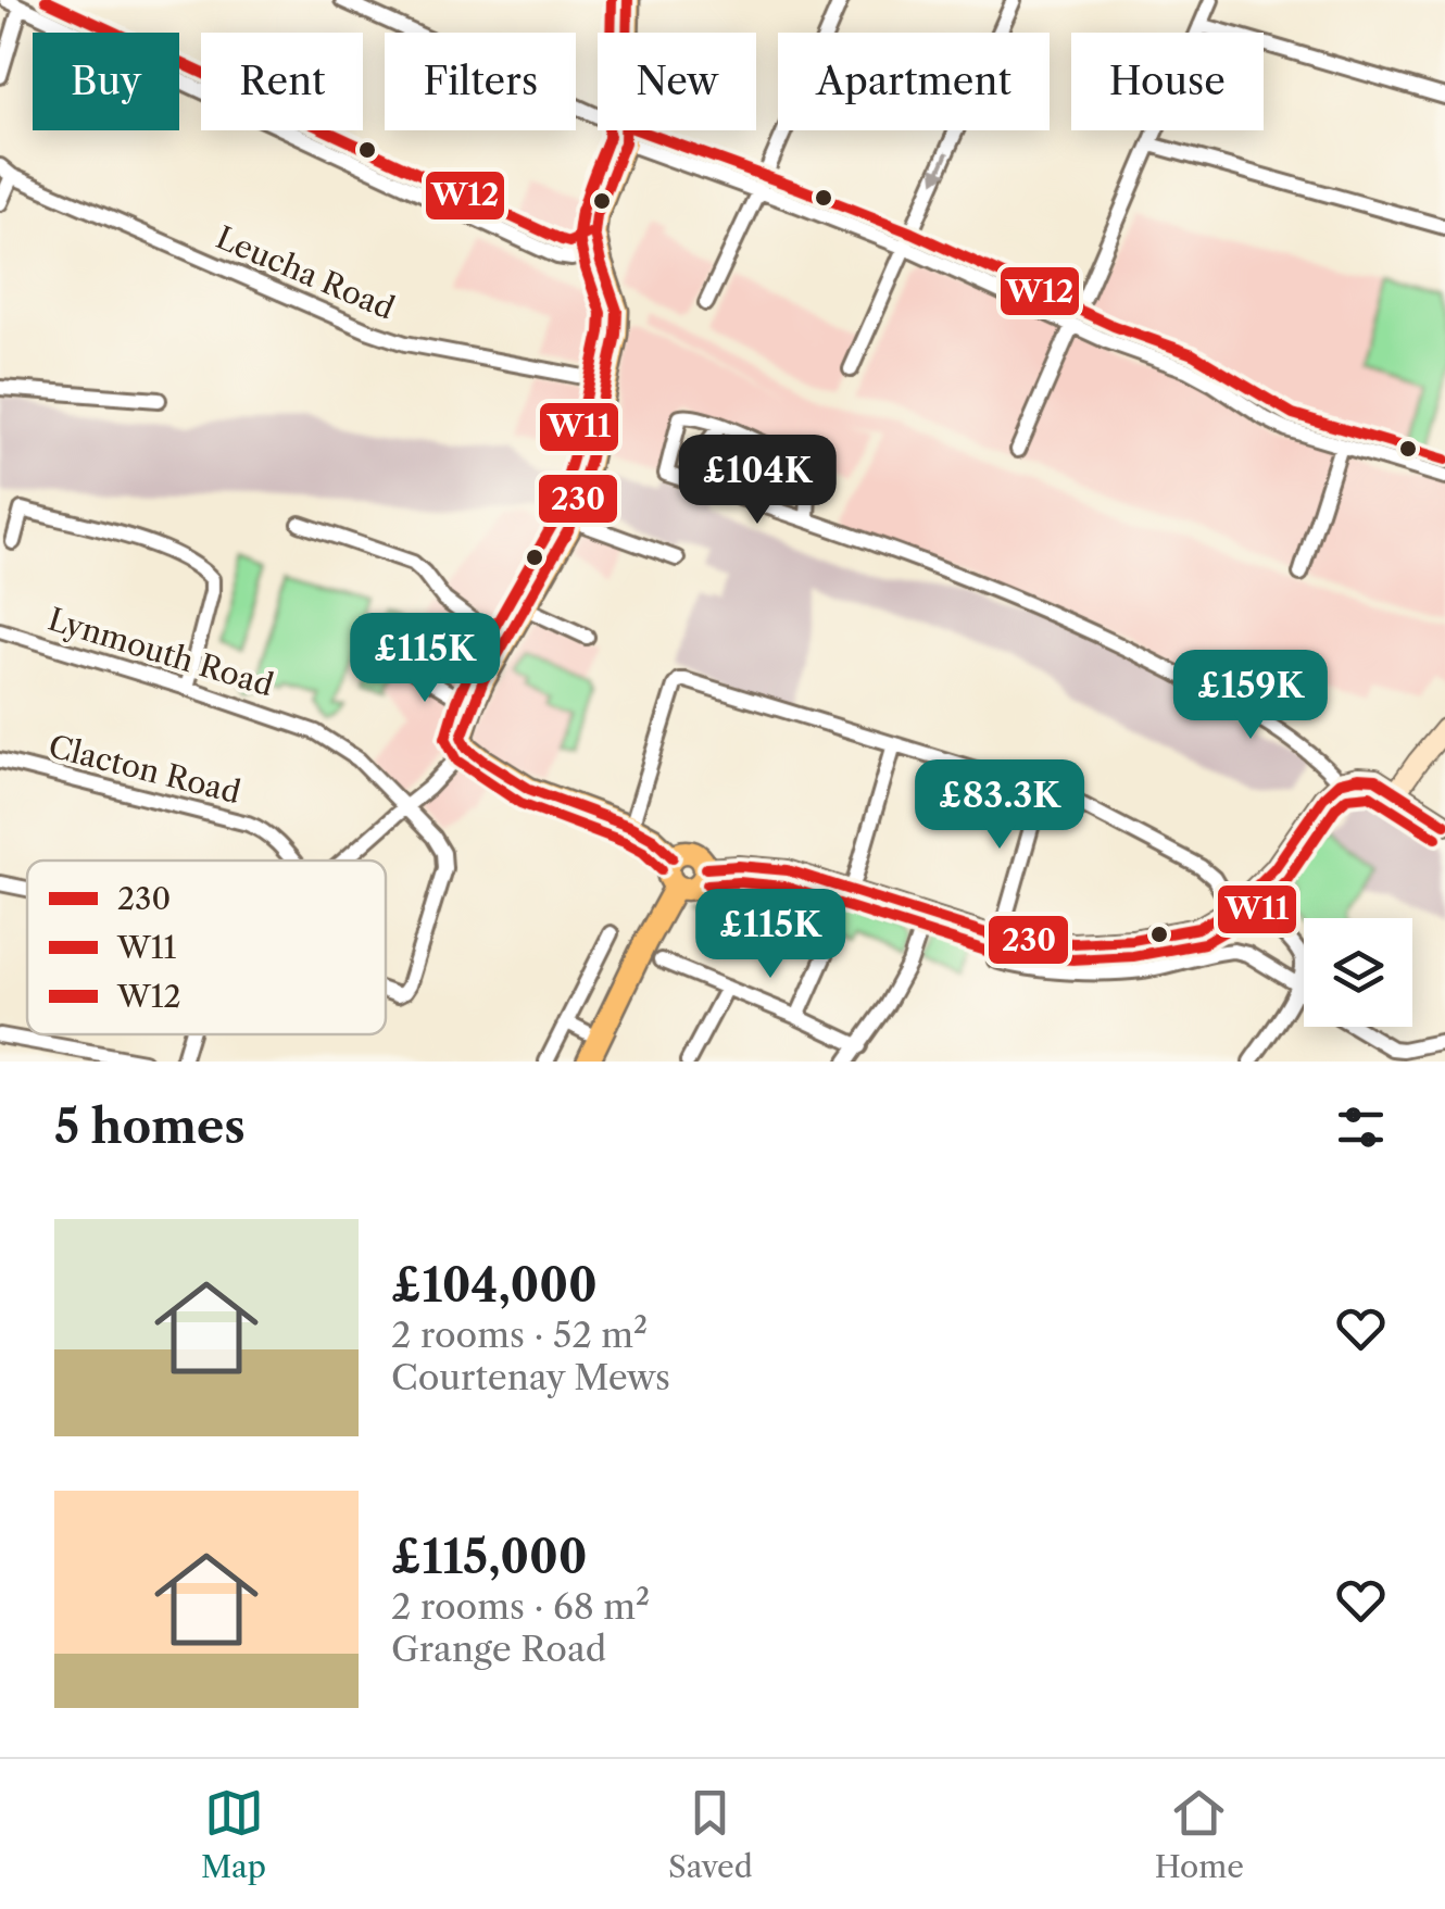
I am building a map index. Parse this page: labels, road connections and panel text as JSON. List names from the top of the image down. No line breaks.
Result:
{"streets":{"street":["Leucha Road","Lynmouth Road","Clacton Road"]},"lines":["transit line 230","transit line W11","transit line W12"],"legend":["230","W11","W12"],"page":{"chip":["Buy","Rent","Filters","New","Apartment","House"],"price":["£104K","£115K","£159K","£83.3K","£115K"],"heading":"5 homes","list":[{"name":"£104,000","note":"2 rooms · 52 m² · Courtenay Mews"},{"name":"£115,000","note":"2 rooms · 68 m² · Grange Road"}],"tabs":["Map","Saved","Home"]}}
